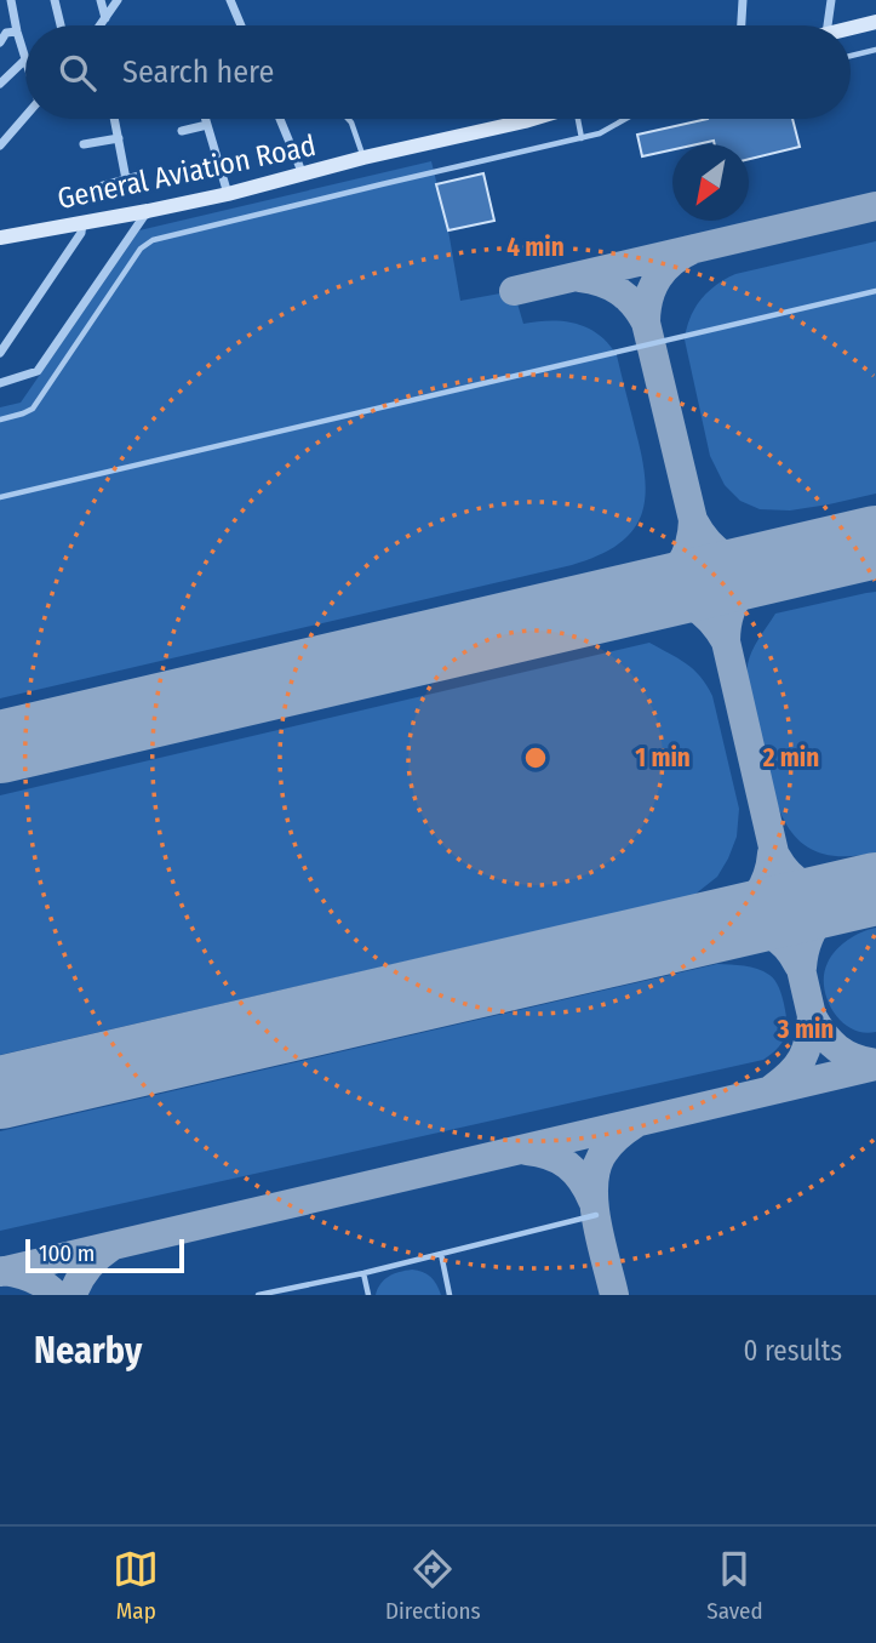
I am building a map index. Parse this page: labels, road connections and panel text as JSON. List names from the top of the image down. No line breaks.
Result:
{"streets":{"main road":["General Aviation Road"]},"scale_bar":"100 m","north":"bottom left","page":{"search":"Search here","scale":"100 m","heading":["Nearby","0 results"],"nav":["Map","Directions","Saved"]},"rings":["4 min","1 min","2 min","3 min"]}
